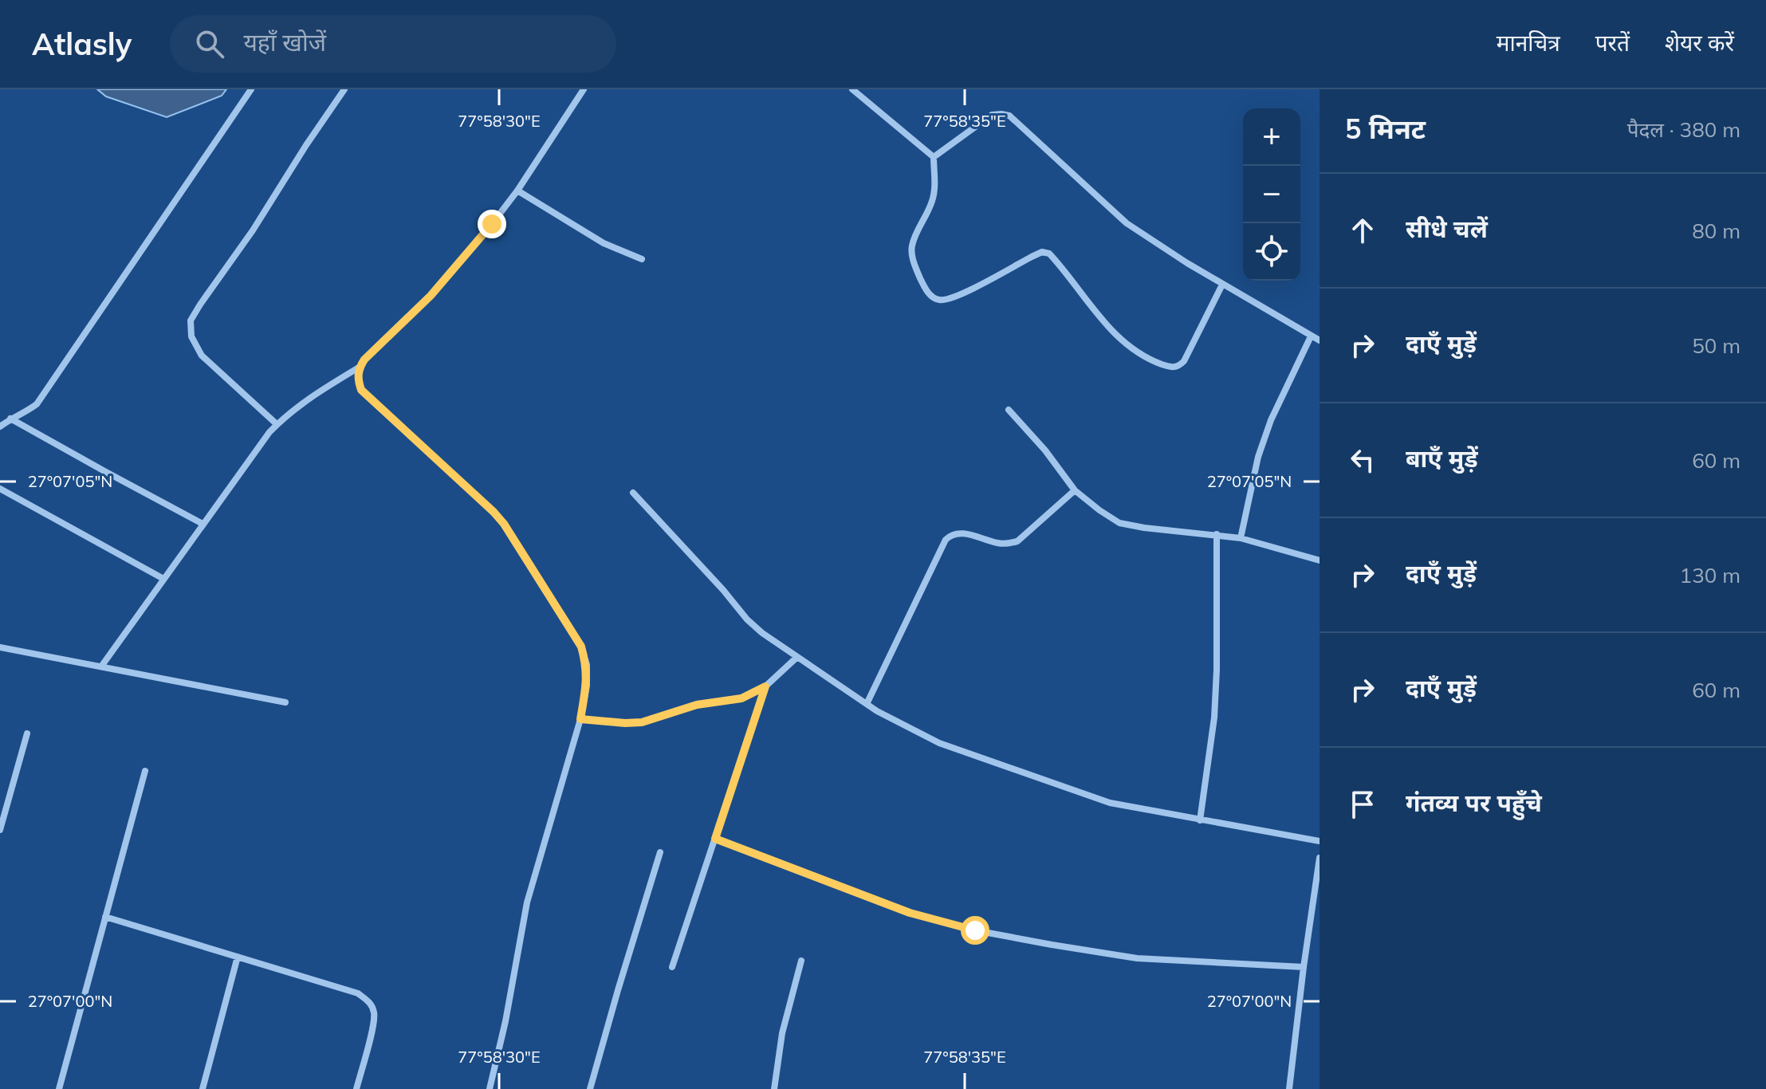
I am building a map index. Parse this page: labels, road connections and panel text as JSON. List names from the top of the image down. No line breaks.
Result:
{"page":{"header":"Atlasly","search":"यहाँ खोजें","nav":["मानचित्र","परतें","शेयर करें"],"heading":["5 मिनट","पैदल · 380 m"],"map_buttons":["+","−"],"list":[["सीधे चलें","80 m"],["दाएँ मुड़ें","50 m"],["बाएँ मुड़ें","60 m"],["दाएँ मुड़ें","130 m"],["दाएँ मुड़ें","60 m"],"गंतव्य पर पहुँचे"]},"coordinates":["77°58'30\"E","77°58'35\"E","27°07'05\"N","27°07'00\"N"]}
